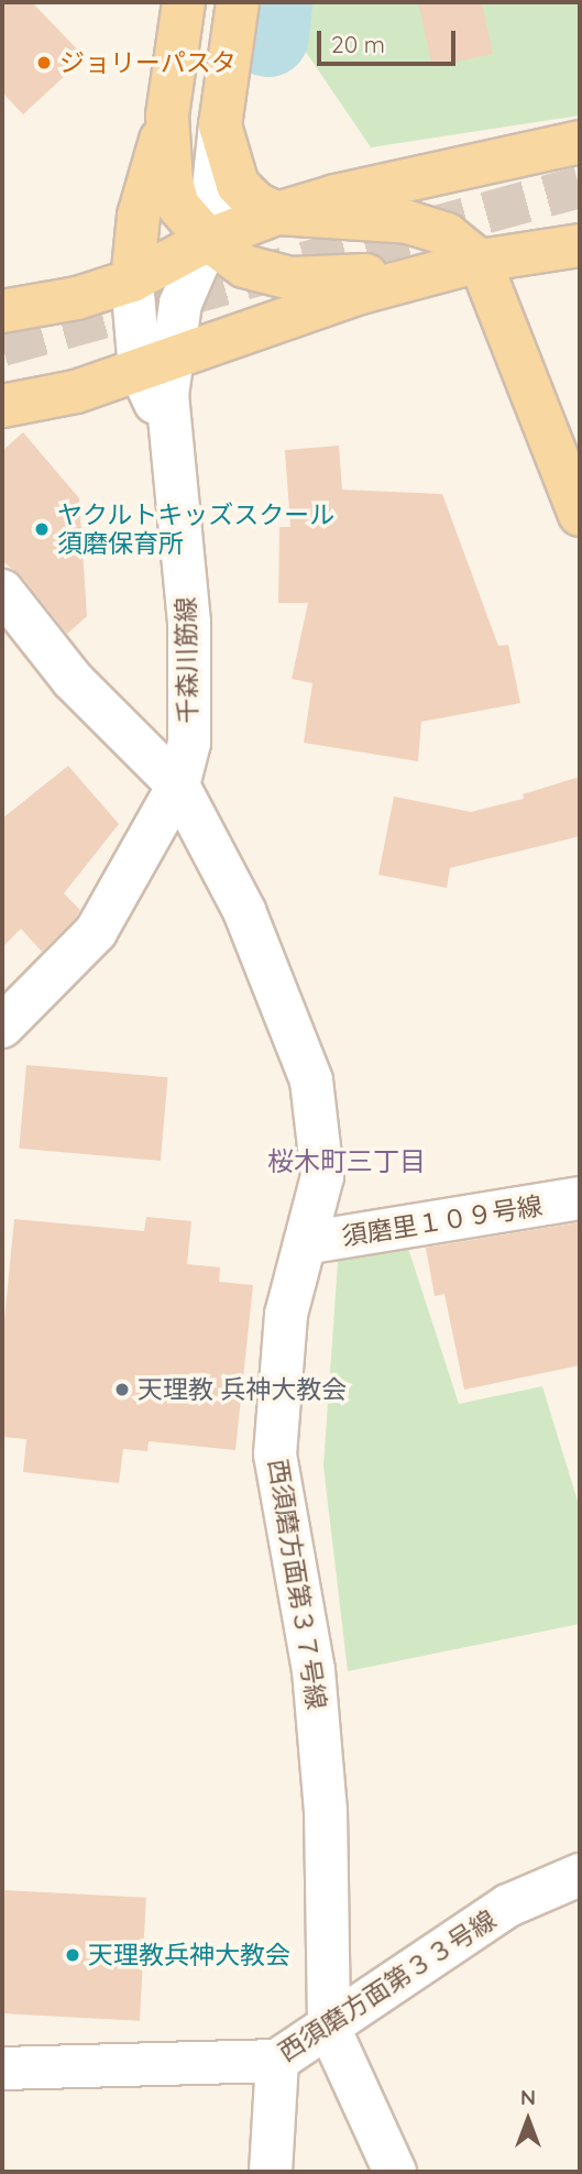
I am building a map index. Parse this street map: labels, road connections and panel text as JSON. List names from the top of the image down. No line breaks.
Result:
{"streets":{"street":["千森川筋線","須磨里１０９号線","西須磨方面第３７号線","西須磨方面第３３号線"]},"crossings":[["千森川筋線","西須磨方面第３７号線"],["須磨里１０９号線","西須磨方面第３７号線"],["西須磨方面第３７号線","西須磨方面第３３号線"]],"districts":["桜木町三丁目"],"places":["ジョリーパスタ","ヤクルトキッズスクール 須磨保育所","天理教 兵神大教会","天理教兵神大教会"],"scale_bar":"20 m","north":"top"}
